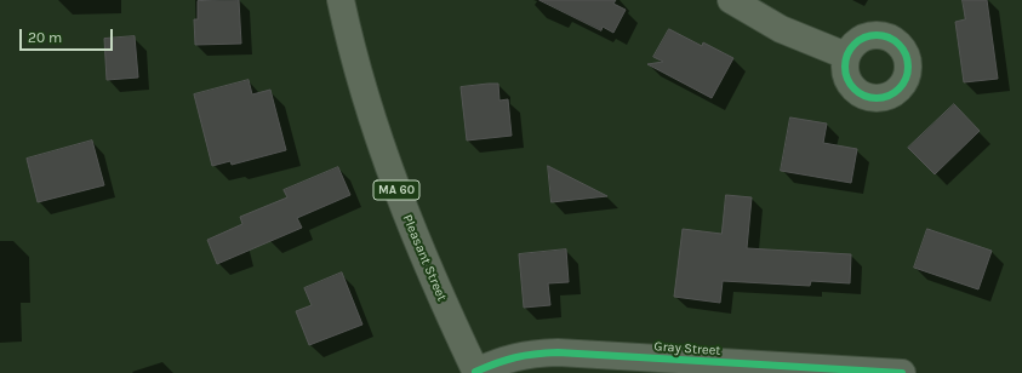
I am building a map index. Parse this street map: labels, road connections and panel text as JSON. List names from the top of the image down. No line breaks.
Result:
{"streets":{"main road":["MA 60","Pleasant Street"],"street":["Gray Street"]},"crossings":[["Pleasant Street","Gray Street"]],"scale_bar":"20 m"}
